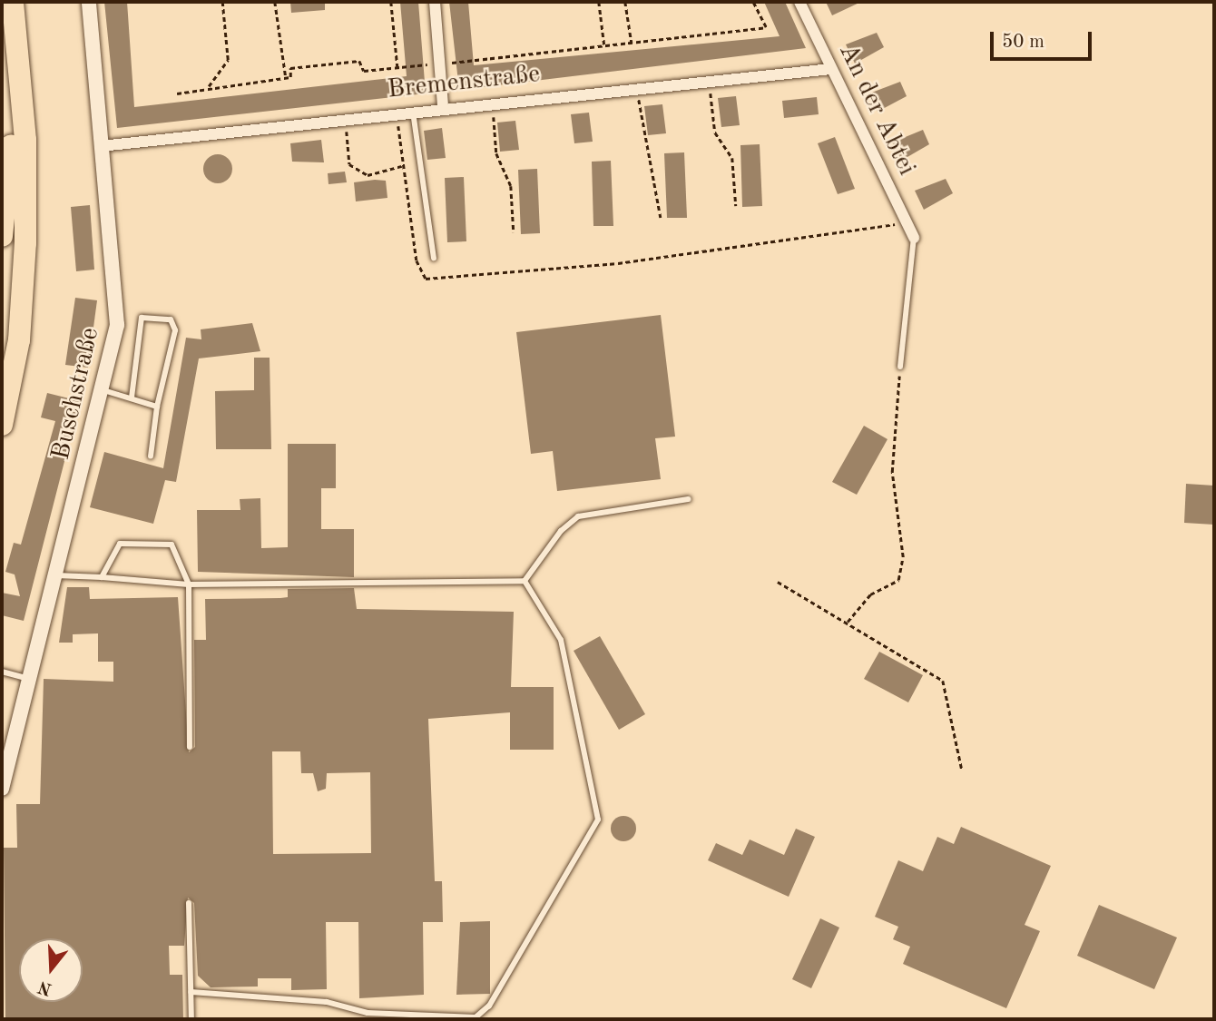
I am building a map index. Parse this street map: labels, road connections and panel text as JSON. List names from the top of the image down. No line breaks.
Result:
{"streets":{"street":["Bremenstraße","An der Abtei","Buschstraße"]},"crossings":[["Bremenstraße","An der Abtei"],["Bremenstraße","Buschstraße"]],"scale_bar":"50 m","north":"bottom"}
